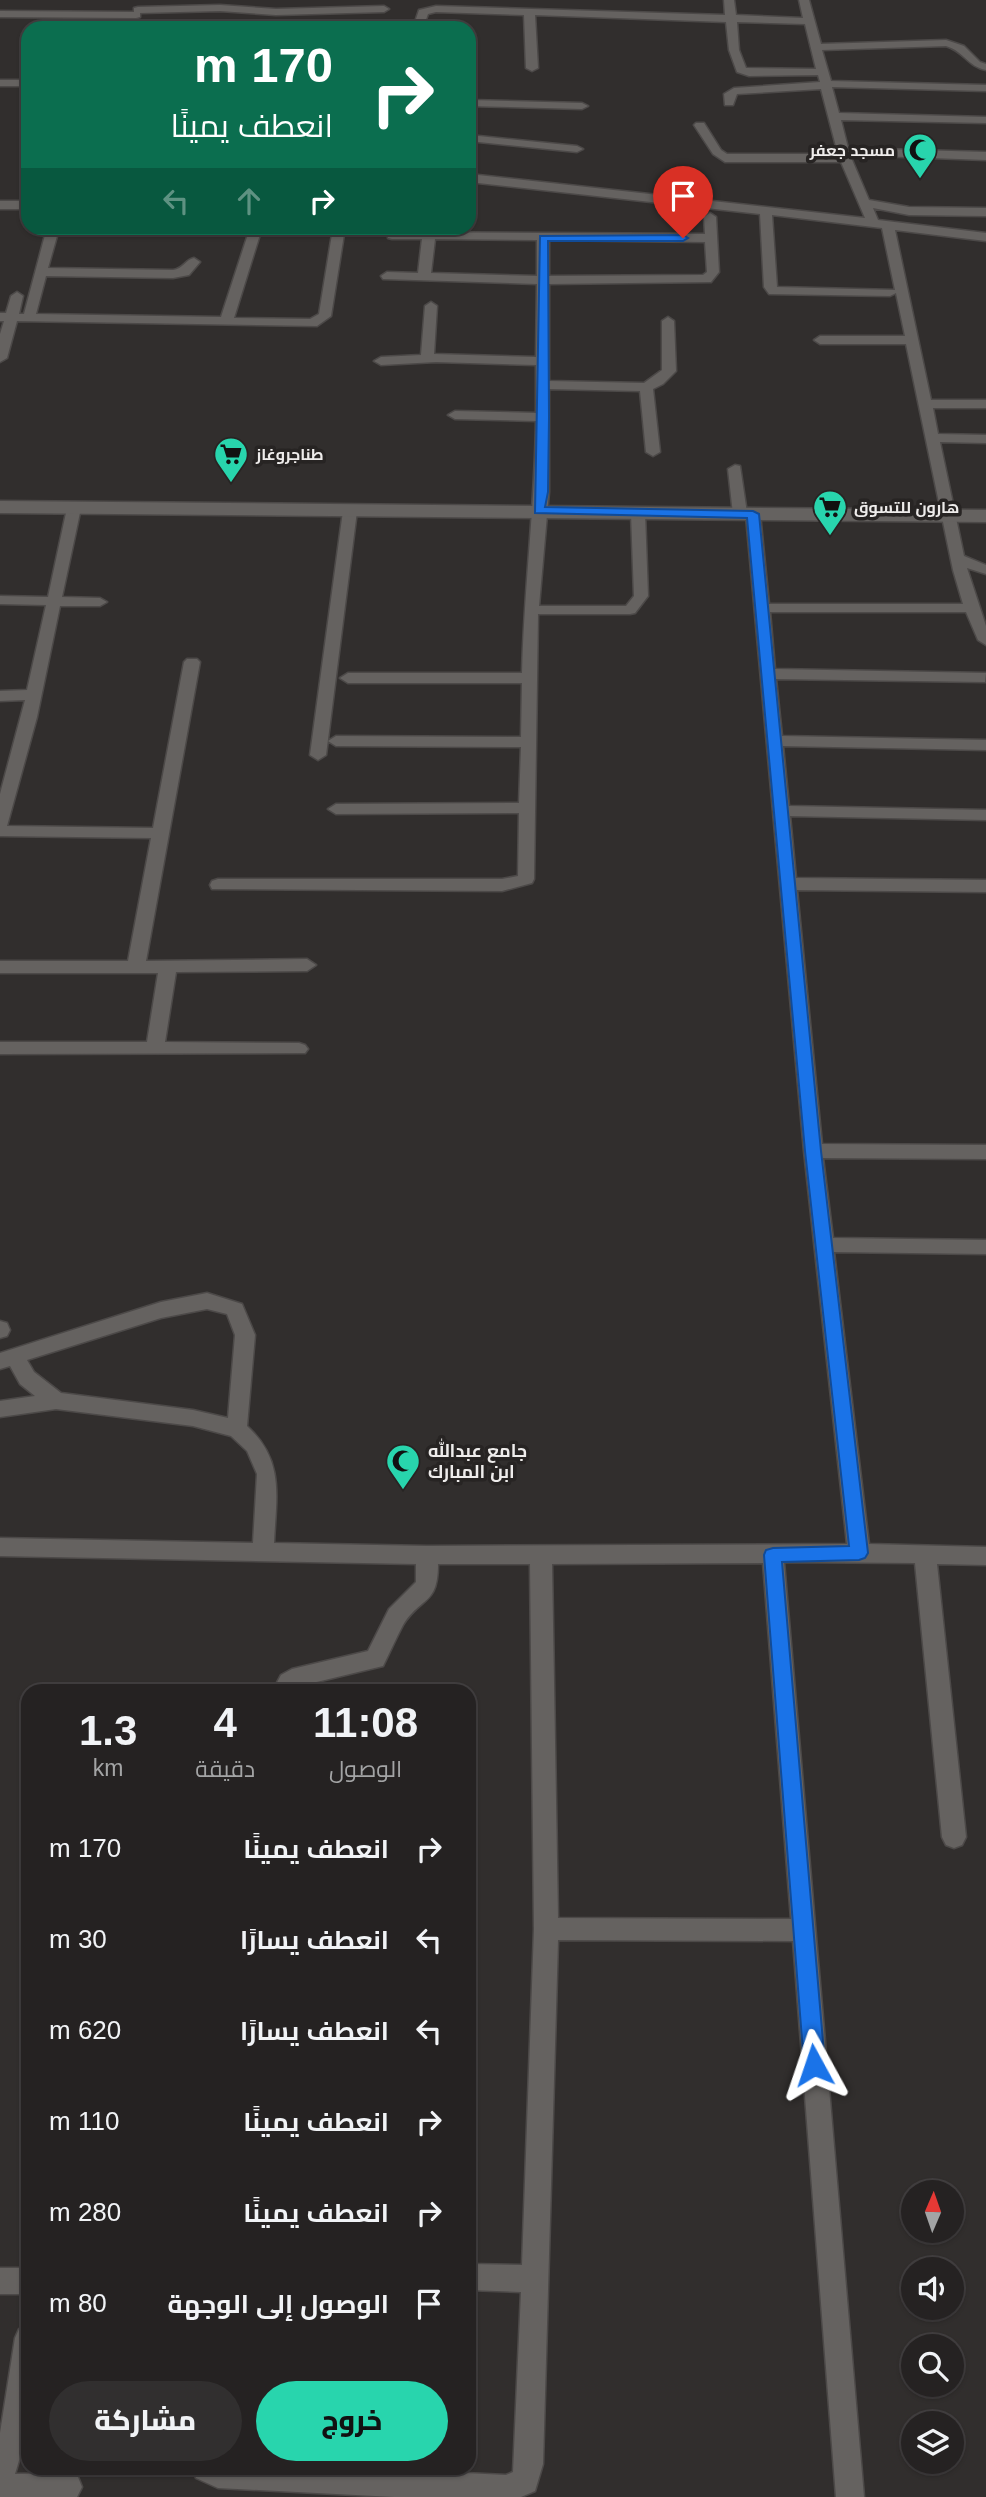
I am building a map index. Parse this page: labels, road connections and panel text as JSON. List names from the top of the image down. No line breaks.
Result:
{"places":{"mosque":["مسجد جعفر","جامع عبدالله ابن المبارك"],"supermarket":["طناجروغاز","هارون للتسوق"]},"north":"top","page":{"turn":["170 m","انعطف يمينًا"],"eta":["11:08","الوصول","4","دقيقة","1.3","km"],"list":[{"name":"انعطف يمينًا","value":"170 m"},{"name":"انعطف يسارًا","value":"30 m"},{"name":"انعطف يسارًا","value":"620 m"},{"name":"انعطف يمينًا","value":"110 m"},{"name":"انعطف يمينًا","value":"280 m"},{"name":"الوصول إلى الوجهة","value":"80 m"}],"buttons":["خروج","مشاركة"]}}
